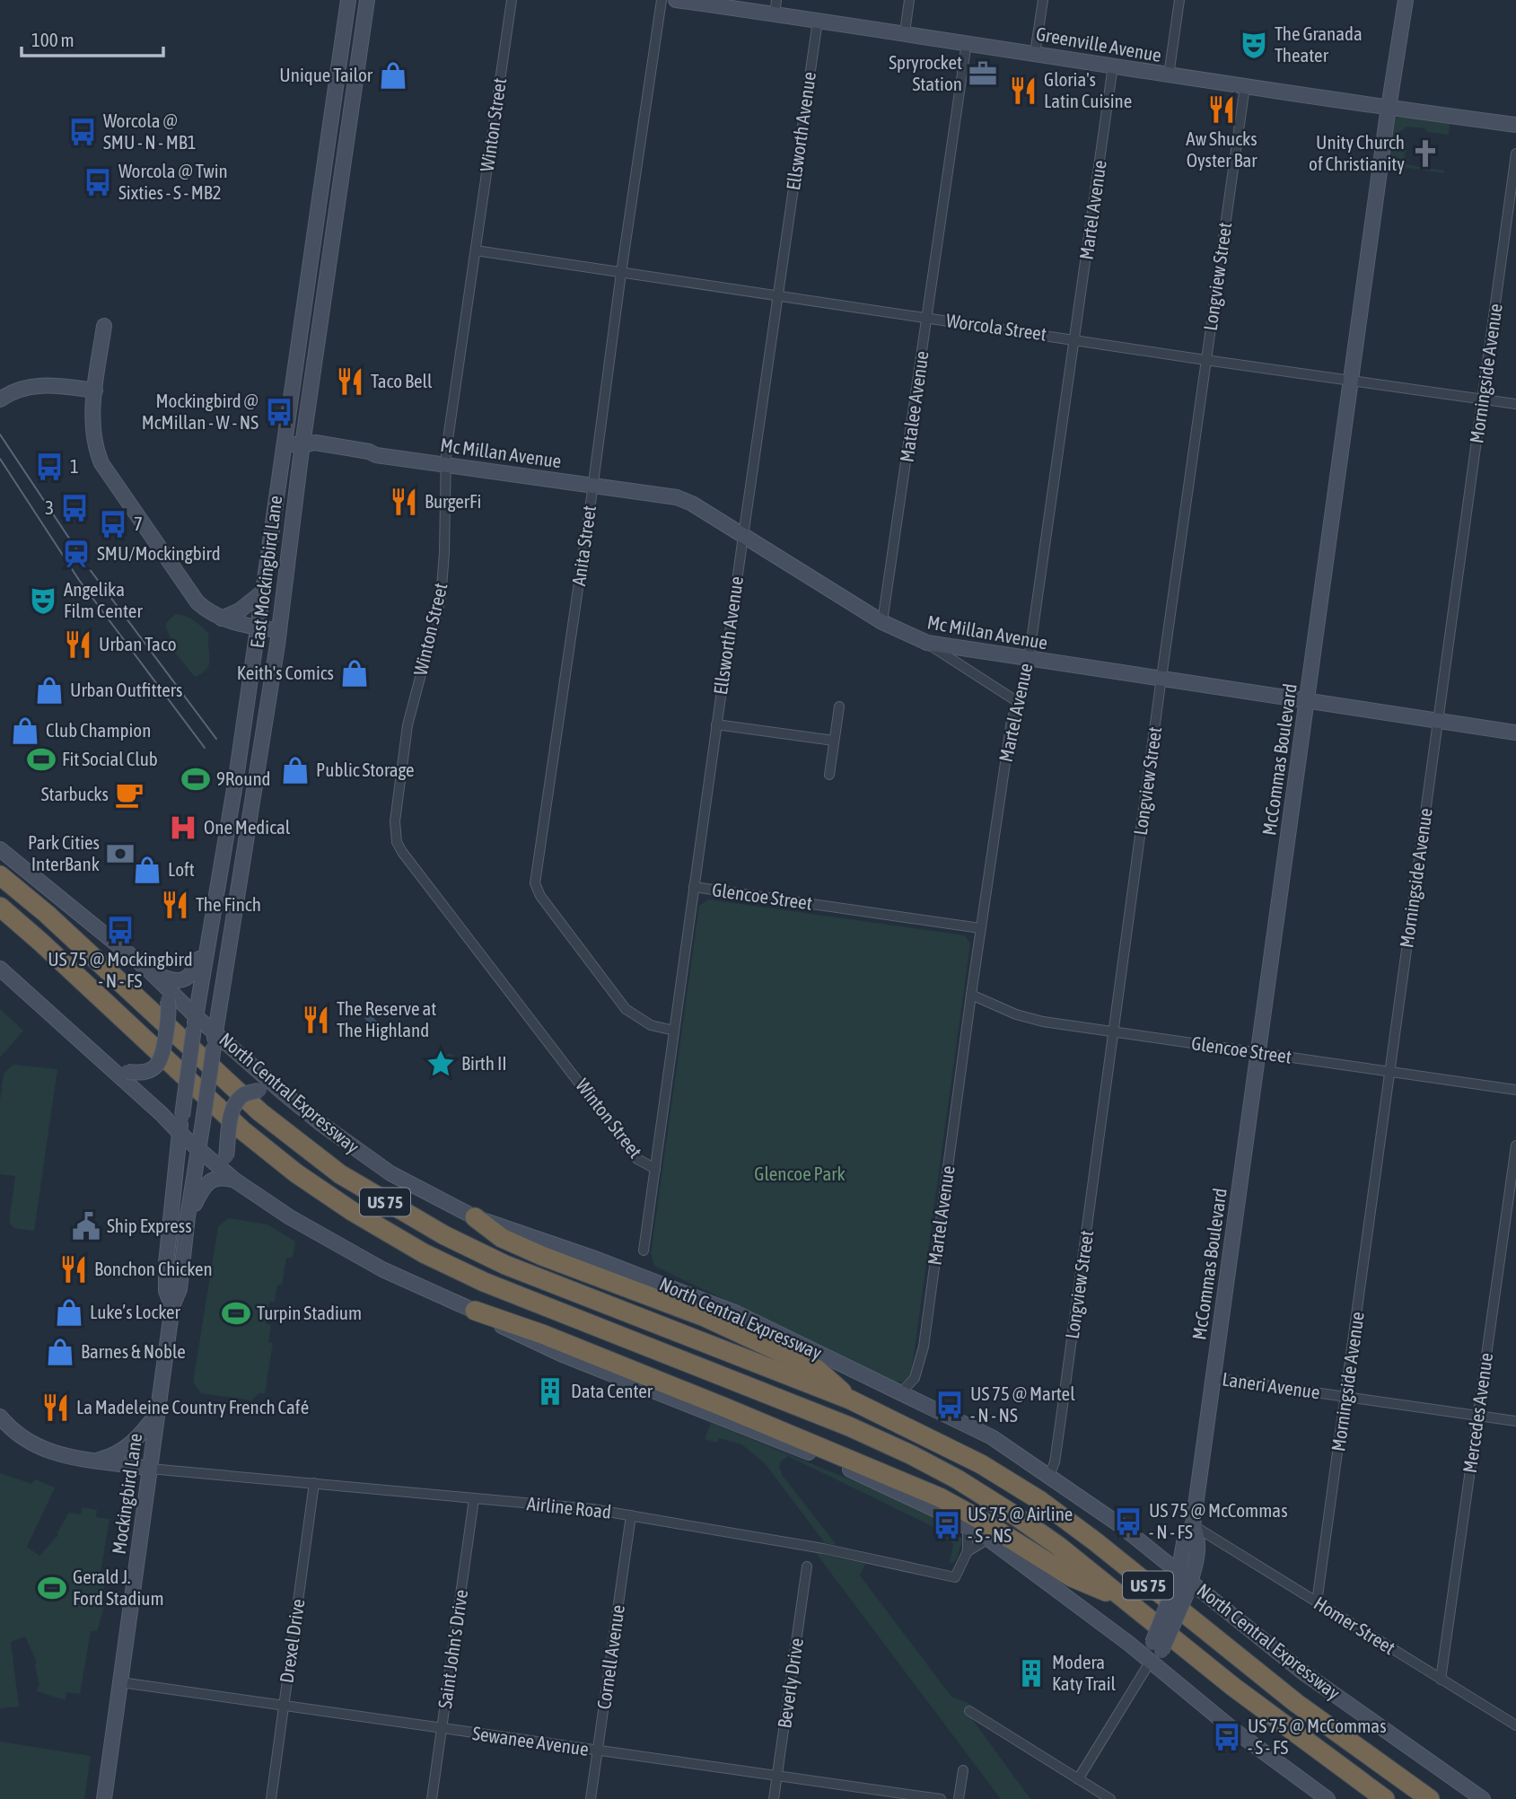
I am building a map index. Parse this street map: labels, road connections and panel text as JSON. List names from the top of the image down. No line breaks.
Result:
{"streets":{"highway":["North Central Expressway","US 75"],"main road":["Greenville Avenue","Mc Millan Avenue","East Mockingbird Lane","McCommas Boulevard","Mockingbird Lane"],"street":["Winton Street","Ellsworth Avenue","Martel Avenue","Longview Street","Worcola Street","Morningside Avenue","Matalee Avenue","Anita Street","Glencoe Street","Laneri Avenue","Mercedes Avenue","Airline Road","Homer Street","Drexel Drive","Saint John's Drive","Cornell Avenue","Beverly Drive","Sewanee Avenue"]},"crossings":[["Greenville Avenue","Ellsworth Avenue"],["Greenville Avenue","Martel Avenue"],["Greenville Avenue","Longview Street"],["Greenville Avenue","Matalee Avenue"],["Greenville Avenue","McCommas Boulevard"],["Winton Street","Ellsworth Avenue"],["Winton Street","Worcola Street"],["Winton Street","Mc Millan Avenue"],["Ellsworth Avenue","Worcola Street"],["Ellsworth Avenue","Mc Millan Avenue"],["Ellsworth Avenue","Anita Street"],["Ellsworth Avenue","Glencoe Street"],["Martel Avenue","Worcola Street"],["Martel Avenue","Mc Millan Avenue"],["Martel Avenue","Glencoe Street"],["Martel Avenue","North Central Expressway"],["Longview Street","Worcola Street"],["Longview Street","Mc Millan Avenue"],["Longview Street","Glencoe Street"],["Longview Street","North Central Expressway"],["Worcola Street","Morningside Avenue"],["Worcola Street","Matalee Avenue"],["Worcola Street","Anita Street"],["Worcola Street","McCommas Boulevard"],["Morningside Avenue","Mc Millan Avenue"],["Morningside Avenue","Glencoe Street"],["Morningside Avenue","Laneri Avenue"],["Morningside Avenue","Homer Street"],["Matalee Avenue","Mc Millan Avenue"],["Mc Millan Avenue","Anita Street"],["Mc Millan Avenue","East Mockingbird Lane"],["Mc Millan Avenue","McCommas Boulevard"],["East Mockingbird Lane","North Central Expressway"],["East Mockingbird Lane","Mockingbird Lane"],["McCommas Boulevard","Glencoe Street"],["McCommas Boulevard","North Central Expressway"],["McCommas Boulevard","Laneri Avenue"],["McCommas Boulevard","Homer Street"],["Laneri Avenue","Mercedes Avenue"],["Mercedes Avenue","Homer Street"],["Mockingbird Lane","Airline Road"],["Mockingbird Lane","Sewanee Avenue"],["Airline Road","Drexel Drive"],["Airline Road","Saint John's Drive"],["Airline Road","Cornell Avenue"],["Drexel Drive","Sewanee Avenue"],["Saint John's Drive","Sewanee Avenue"],["Cornell Avenue","Sewanee Avenue"],["Beverly Drive","Sewanee Avenue"]],"parks":["Glencoe Park"],"places":{"theatre":["The Granada Theater","Angelika Film Center"],"office":["Spryrocket Station"],"shop":["Unique Tailor","Keith's Comics","Urban Outfitters","Club Champion","Public Storage","Loft","Luke’s Locker","Barnes & Noble"],"restaurant":["Gloria's Latin Cuisine","Aw Shucks Oyster Bar","Taco Bell","BurgerFi","Urban Taco","The Finch","The Reserve at The Highland","Bonchon Chicken","La Madeleine Country French Café"],"bus stop":["Worcola @ SMU - N - MB1","Worcola @ Twin Sixties - S - MB2","Mockingbird @ McMillan - W - NS","1","3","7","US 75 @ Mockingbird - N - FS","US 75 @ Martel - N - NS","US 75 @ McCommas - N - FS","US 75 @ Airline - S - NS","US 75 @ McCommas - S - FS"],"church":["Unity Church of Christianity"],"station":["SMU/Mockingbird"],"sports":["Fit Social Club","9Round","Turpin Stadium","Gerald J. Ford Stadium"],"cafe":["Starbucks"],"hospital":["One Medical"],"bank":["Park Cities InterBank"],"place":["Birth II"],"public building":["Ship Express"],"building":["Data Center","Modera Katy Trail"]},"scale_bar":"100 m"}
